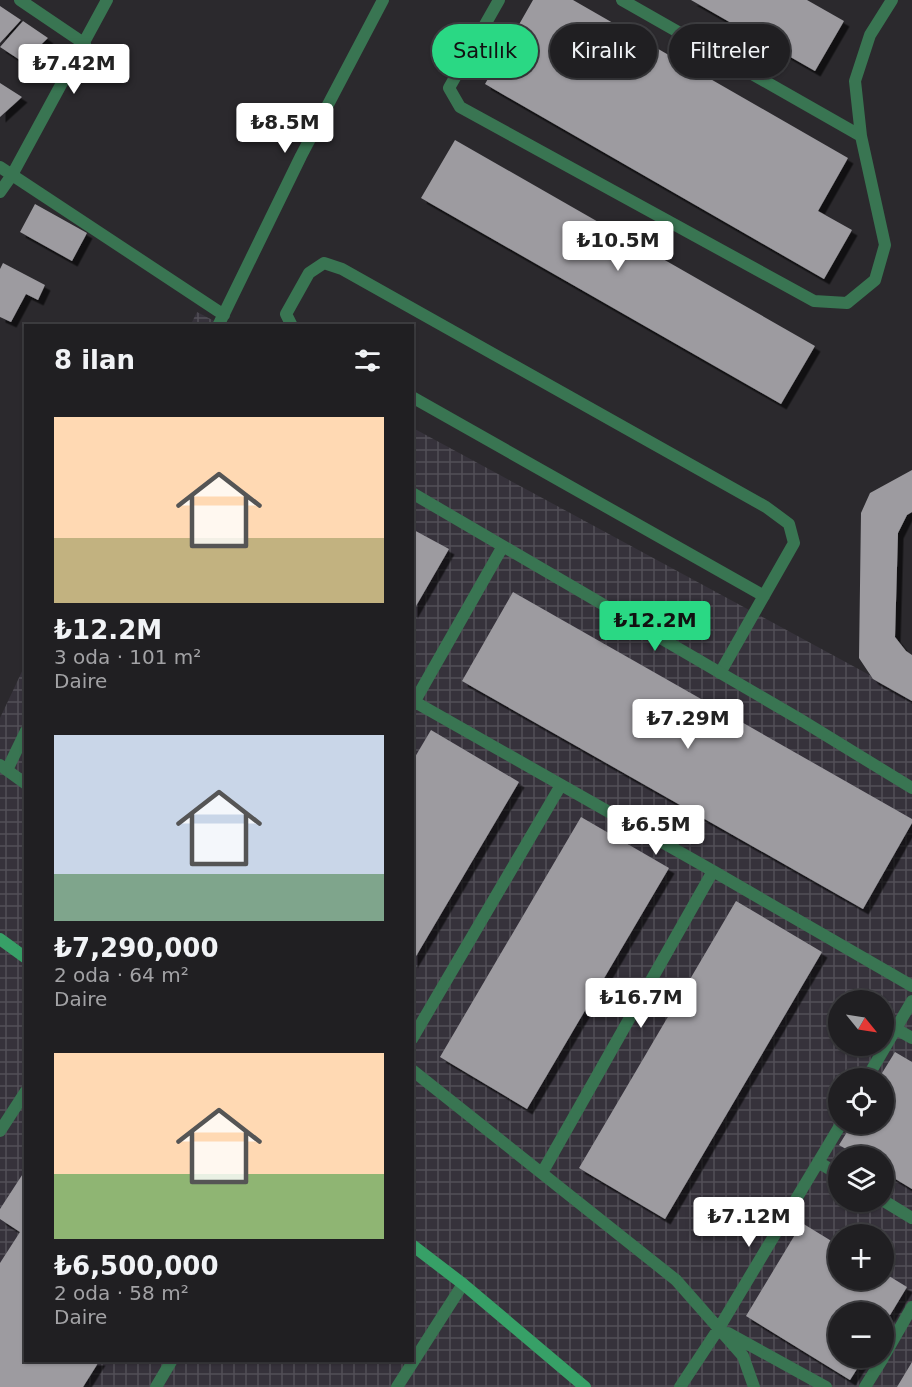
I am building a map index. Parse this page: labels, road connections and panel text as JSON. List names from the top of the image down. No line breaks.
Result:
{"north":"bottom right","page":{"chip":["Satılık","Kiralık","Filtreler"],"price":["₺7.42M","₺8.5M","₺10.5M","₺12.2M","₺7.29M","₺6.5M","₺16.7M","₺7.12M"],"heading":"8 ilan","list":[{"name":"₺12.2M","note":"3 oda · 101 m² · Daire"},{"name":"₺7,290,000","note":"2 oda · 64 m² · Daire"},{"name":"₺6,500,000","note":"2 oda · 58 m² · Daire"}],"map_buttons":["+","−"]}}
